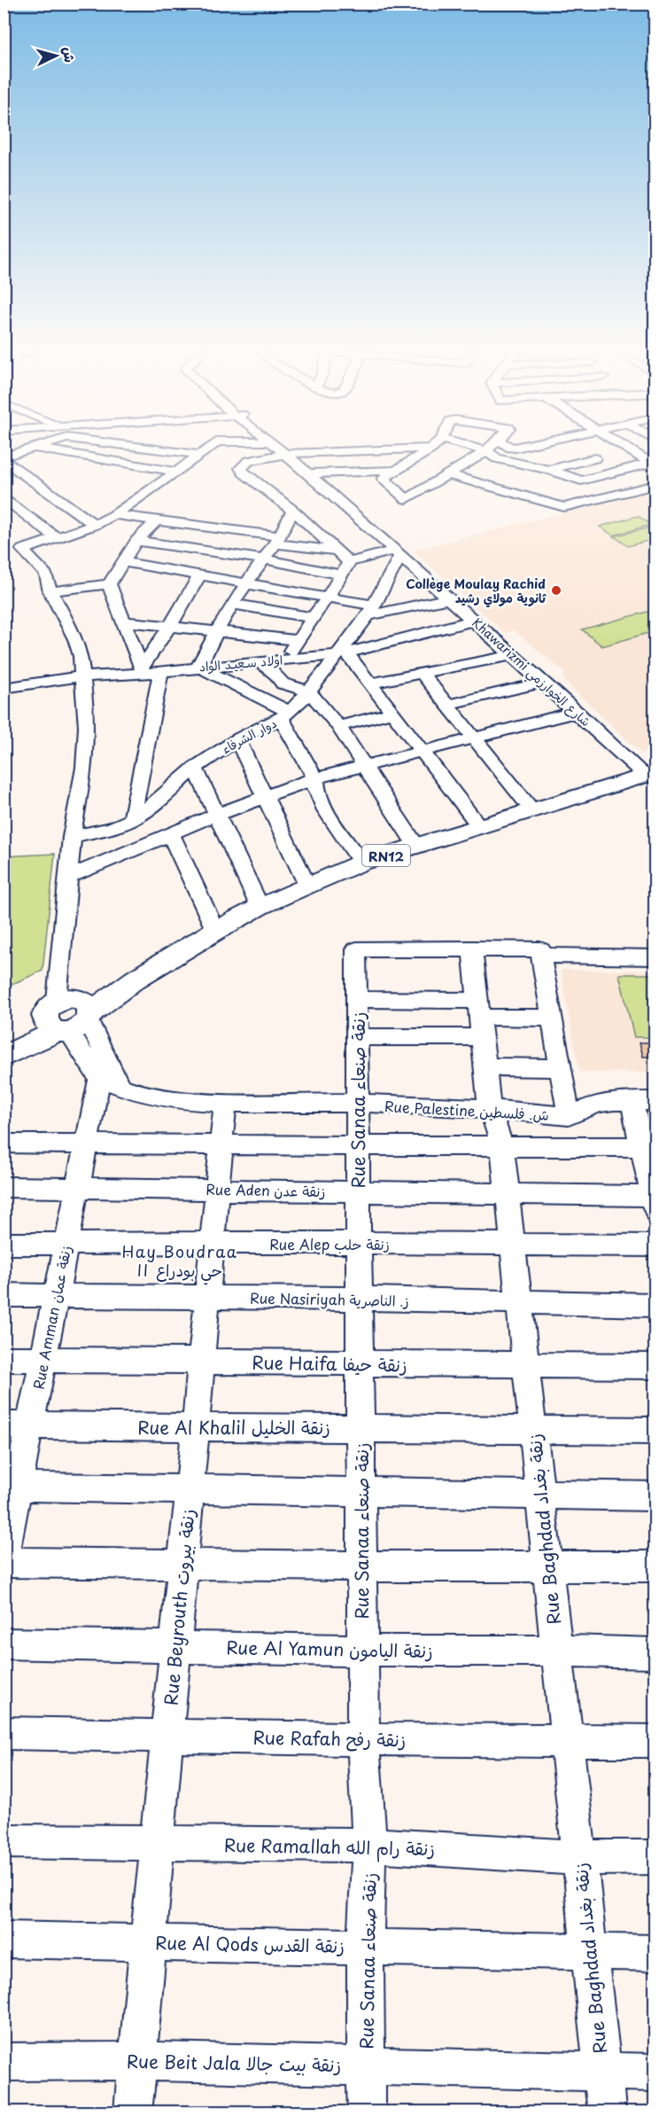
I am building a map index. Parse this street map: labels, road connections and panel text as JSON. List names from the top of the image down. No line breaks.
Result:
{"streets":{"main road":["RN12"],"street":["اولاد سـعيـد الواد","Khawarizmi شارع الخوارزمي","دوار الشرفاء","Rue Sanaa زنقة صنعاء","Rue Palestine ش. فلسطين","Rue Aden زنقة عدن","Rue Alep زنقة حلب","Rue Nasiriyah ز. الناصرية","Rue Amman زنقة عمان","Rue Haifa زنقة حيفا","Rue Al Khalil زنقة الخليل","Rue Baghdad زنقة بغداد","Rue Beyrouth زنقة بيروت","Rue Al Yamun زنقة اليامون","Rue Rafah زنقة رفح","Rue Ramallah زنقة رام الله","Rue Al Qods زنقة القدس","Rue Beit Jala زنقة بيت جالا"]},"crossings":[["اولاد سـعيـد الواد","Khawarizmi شارع الخوارزمي"],["اولاد سـعيـد الواد","دوار الشرفاء"],["Khawarizmi شارع الخوارزمي","دوار الشرفاء"],["Khawarizmi شارع الخوارزمي","RN12"],["Rue Sanaa زنقة صنعاء","Rue Palestine ش. فلسطين"],["Rue Sanaa زنقة صنعاء","Rue Aden زنقة عدن"],["Rue Sanaa زنقة صنعاء","Rue Alep زنقة حلب"],["Rue Sanaa زنقة صنعاء","Rue Nasiriyah ز. الناصرية"],["Rue Sanaa زنقة صنعاء","Rue Haifa زنقة حيفا"],["Rue Sanaa زنقة صنعاء","Rue Al Khalil زنقة الخليل"],["Rue Sanaa زنقة صنعاء","Rue Baghdad زنقة بغداد"],["Rue Sanaa زنقة صنعاء","Rue Al Yamun زنقة اليامون"],["Rue Sanaa زنقة صنعاء","Rue Rafah زنقة رفح"],["Rue Sanaa زنقة صنعاء","Rue Ramallah زنقة رام الله"],["Rue Sanaa زنقة صنعاء","Rue Al Qods زنقة القدس"],["Rue Sanaa زنقة صنعاء","Rue Beit Jala زنقة بيت جالا"],["Rue Palestine ش. فلسطين","Rue Amman زنقة عمان"],["Rue Palestine ش. فلسطين","Rue Baghdad زنقة بغداد"],["Rue Palestine ش. فلسطين","Rue Beyrouth زنقة بيروت"],["Rue Aden زنقة عدن","Rue Amman زنقة عمان"],["Rue Aden زنقة عدن","Rue Baghdad زنقة بغداد"],["Rue Aden زنقة عدن","Rue Beyrouth زنقة بيروت"],["Rue Alep زنقة حلب","Rue Amman زنقة عمان"],["Rue Alep زنقة حلب","Rue Baghdad زنقة بغداد"],["Rue Alep زنقة حلب","Rue Beyrouth زنقة بيروت"],["Rue Nasiriyah ز. الناصرية","Rue Amman زنقة عمان"],["Rue Nasiriyah ز. الناصرية","Rue Baghdad زنقة بغداد"],["Rue Nasiriyah ز. الناصرية","Rue Beyrouth زنقة بيروت"],["Rue Amman زنقة عمان","Rue Haifa زنقة حيفا"],["Rue Amman زنقة عمان","Rue Al Khalil زنقة الخليل"],["Rue Haifa زنقة حيفا","Rue Baghdad زنقة بغداد"],["Rue Haifa زنقة حيفا","Rue Beyrouth زنقة بيروت"],["Rue Al Khalil زنقة الخليل","Rue Baghdad زنقة بغداد"],["Rue Al Khalil زنقة الخليل","Rue Beyrouth زنقة بيروت"],["Rue Baghdad زنقة بغداد","Rue Al Yamun زنقة اليامون"],["Rue Baghdad زنقة بغداد","Rue Rafah زنقة رفح"],["Rue Baghdad زنقة بغداد","Rue Ramallah زنقة رام الله"],["Rue Baghdad زنقة بغداد","Rue Al Qods زنقة القدس"],["Rue Baghdad زنقة بغداد","Rue Beit Jala زنقة بيت جالا"],["Rue Beyrouth زنقة بيروت","Rue Al Yamun زنقة اليامون"],["Rue Beyrouth زنقة بيروت","Rue Rafah زنقة رفح"],["Rue Beyrouth زنقة بيروت","Rue Ramallah زنقة رام الله"],["Rue Beyrouth زنقة بيروت","Rue Al Qods زنقة القدس"],["Rue Beyrouth زنقة بيروت","Rue Beit Jala زنقة بيت جالا"]],"districts":["Hay Boudraa II حي بودراع"],"places":["Collège Moulay Rachid ثانوية مولاي رشيد"],"north":"right"}
